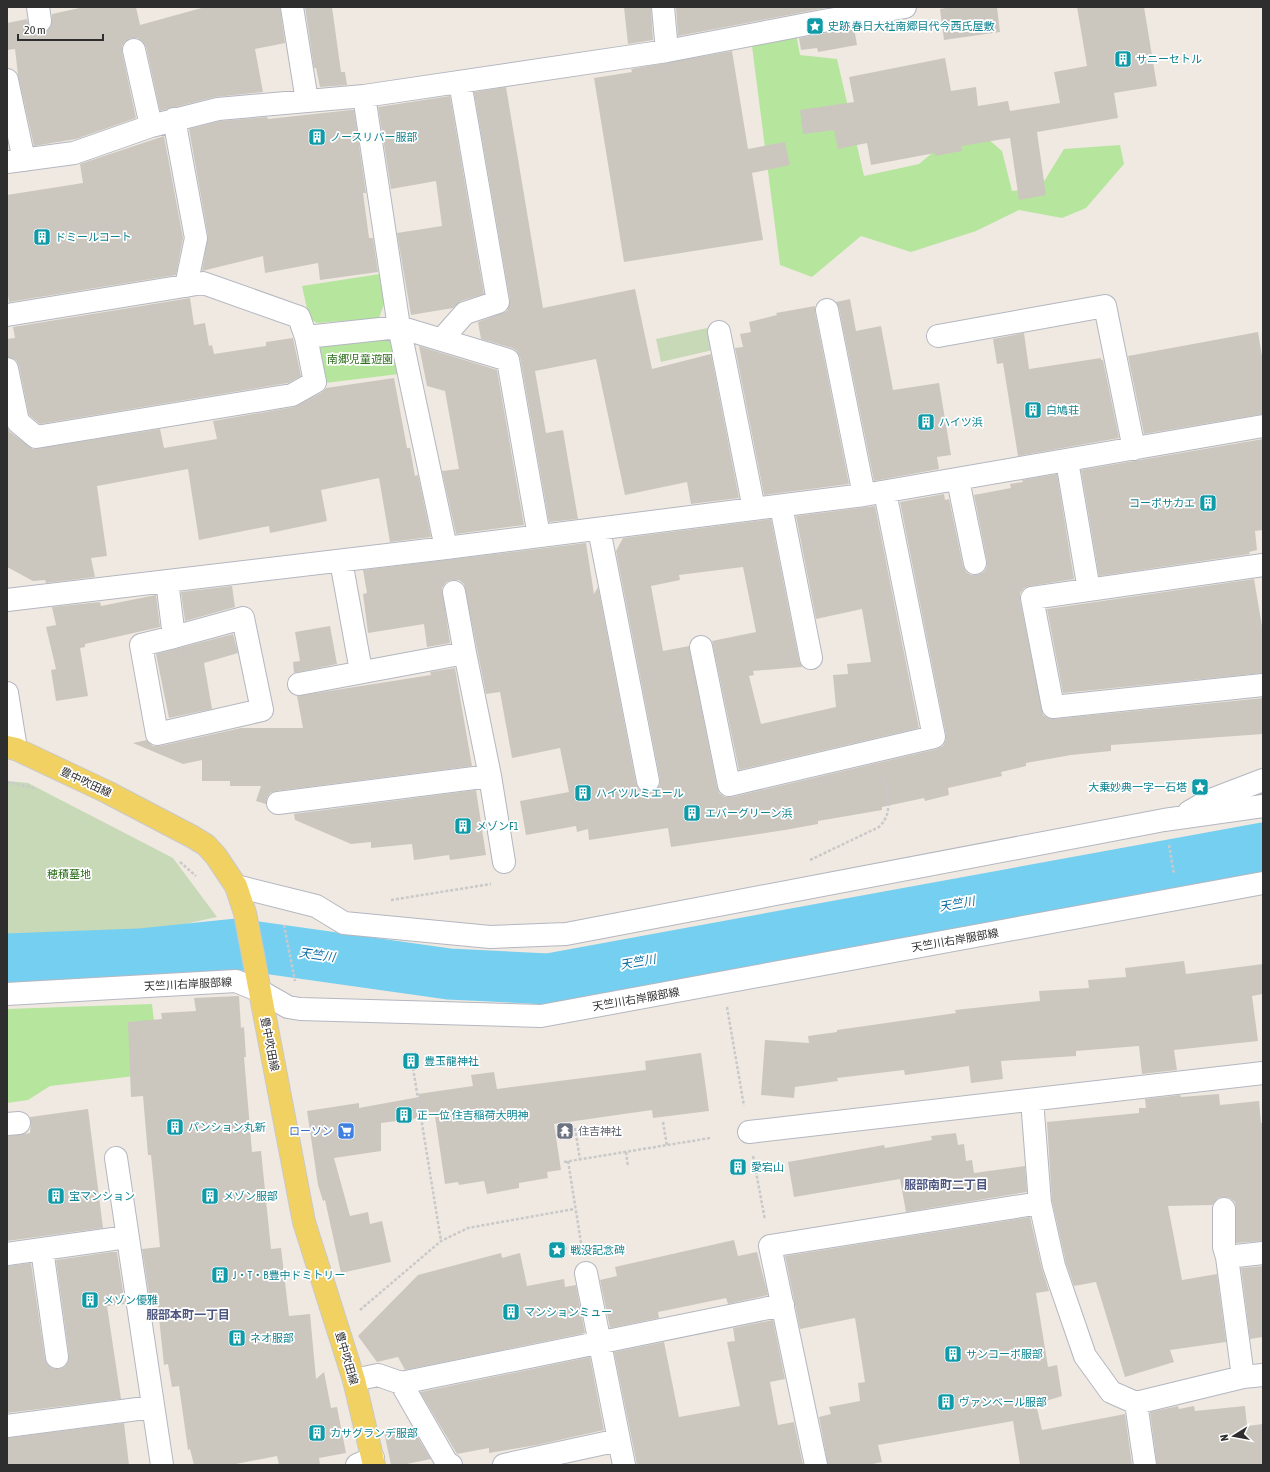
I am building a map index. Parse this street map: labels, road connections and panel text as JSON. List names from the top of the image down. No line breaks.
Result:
{"streets":{"main road":["豊中吹田線"],"street":["天竺川右岸服部線"]},"crossings":[["豊中吹田線","天竺川右岸服部線"]],"districts":["服部南町二丁目","服部本町一丁目"],"water":["天竺川"],"parks":["南郷児童遊園","穂積墓地"],"places":{"place":["史跡 春日大社南郷目代今西氏屋敷","大乗妙典一字一石塔","戦没記念碑"],"building":["サニーセトル","ノースリバー服部","ドミールコート","白鳩荘","ハイツ浜","コーポサカエ","ハイツルミエール","エバーグリーン浜","メゾンF1","豊玉龍神社","正一位 住吉稲荷大明神","パンション丸新","愛宕山","宝マンション","メゾン服部","J・T・B豊中ドミトリー","メゾン優雅","マンションミュー","ネオ服部","サンコーポ服部","ヴァンベール服部","カサグランデ服部"],"supermarket":["ローソン"],"temple":["住吉神社"]},"scale_bar":"20 m","north":"left"}
